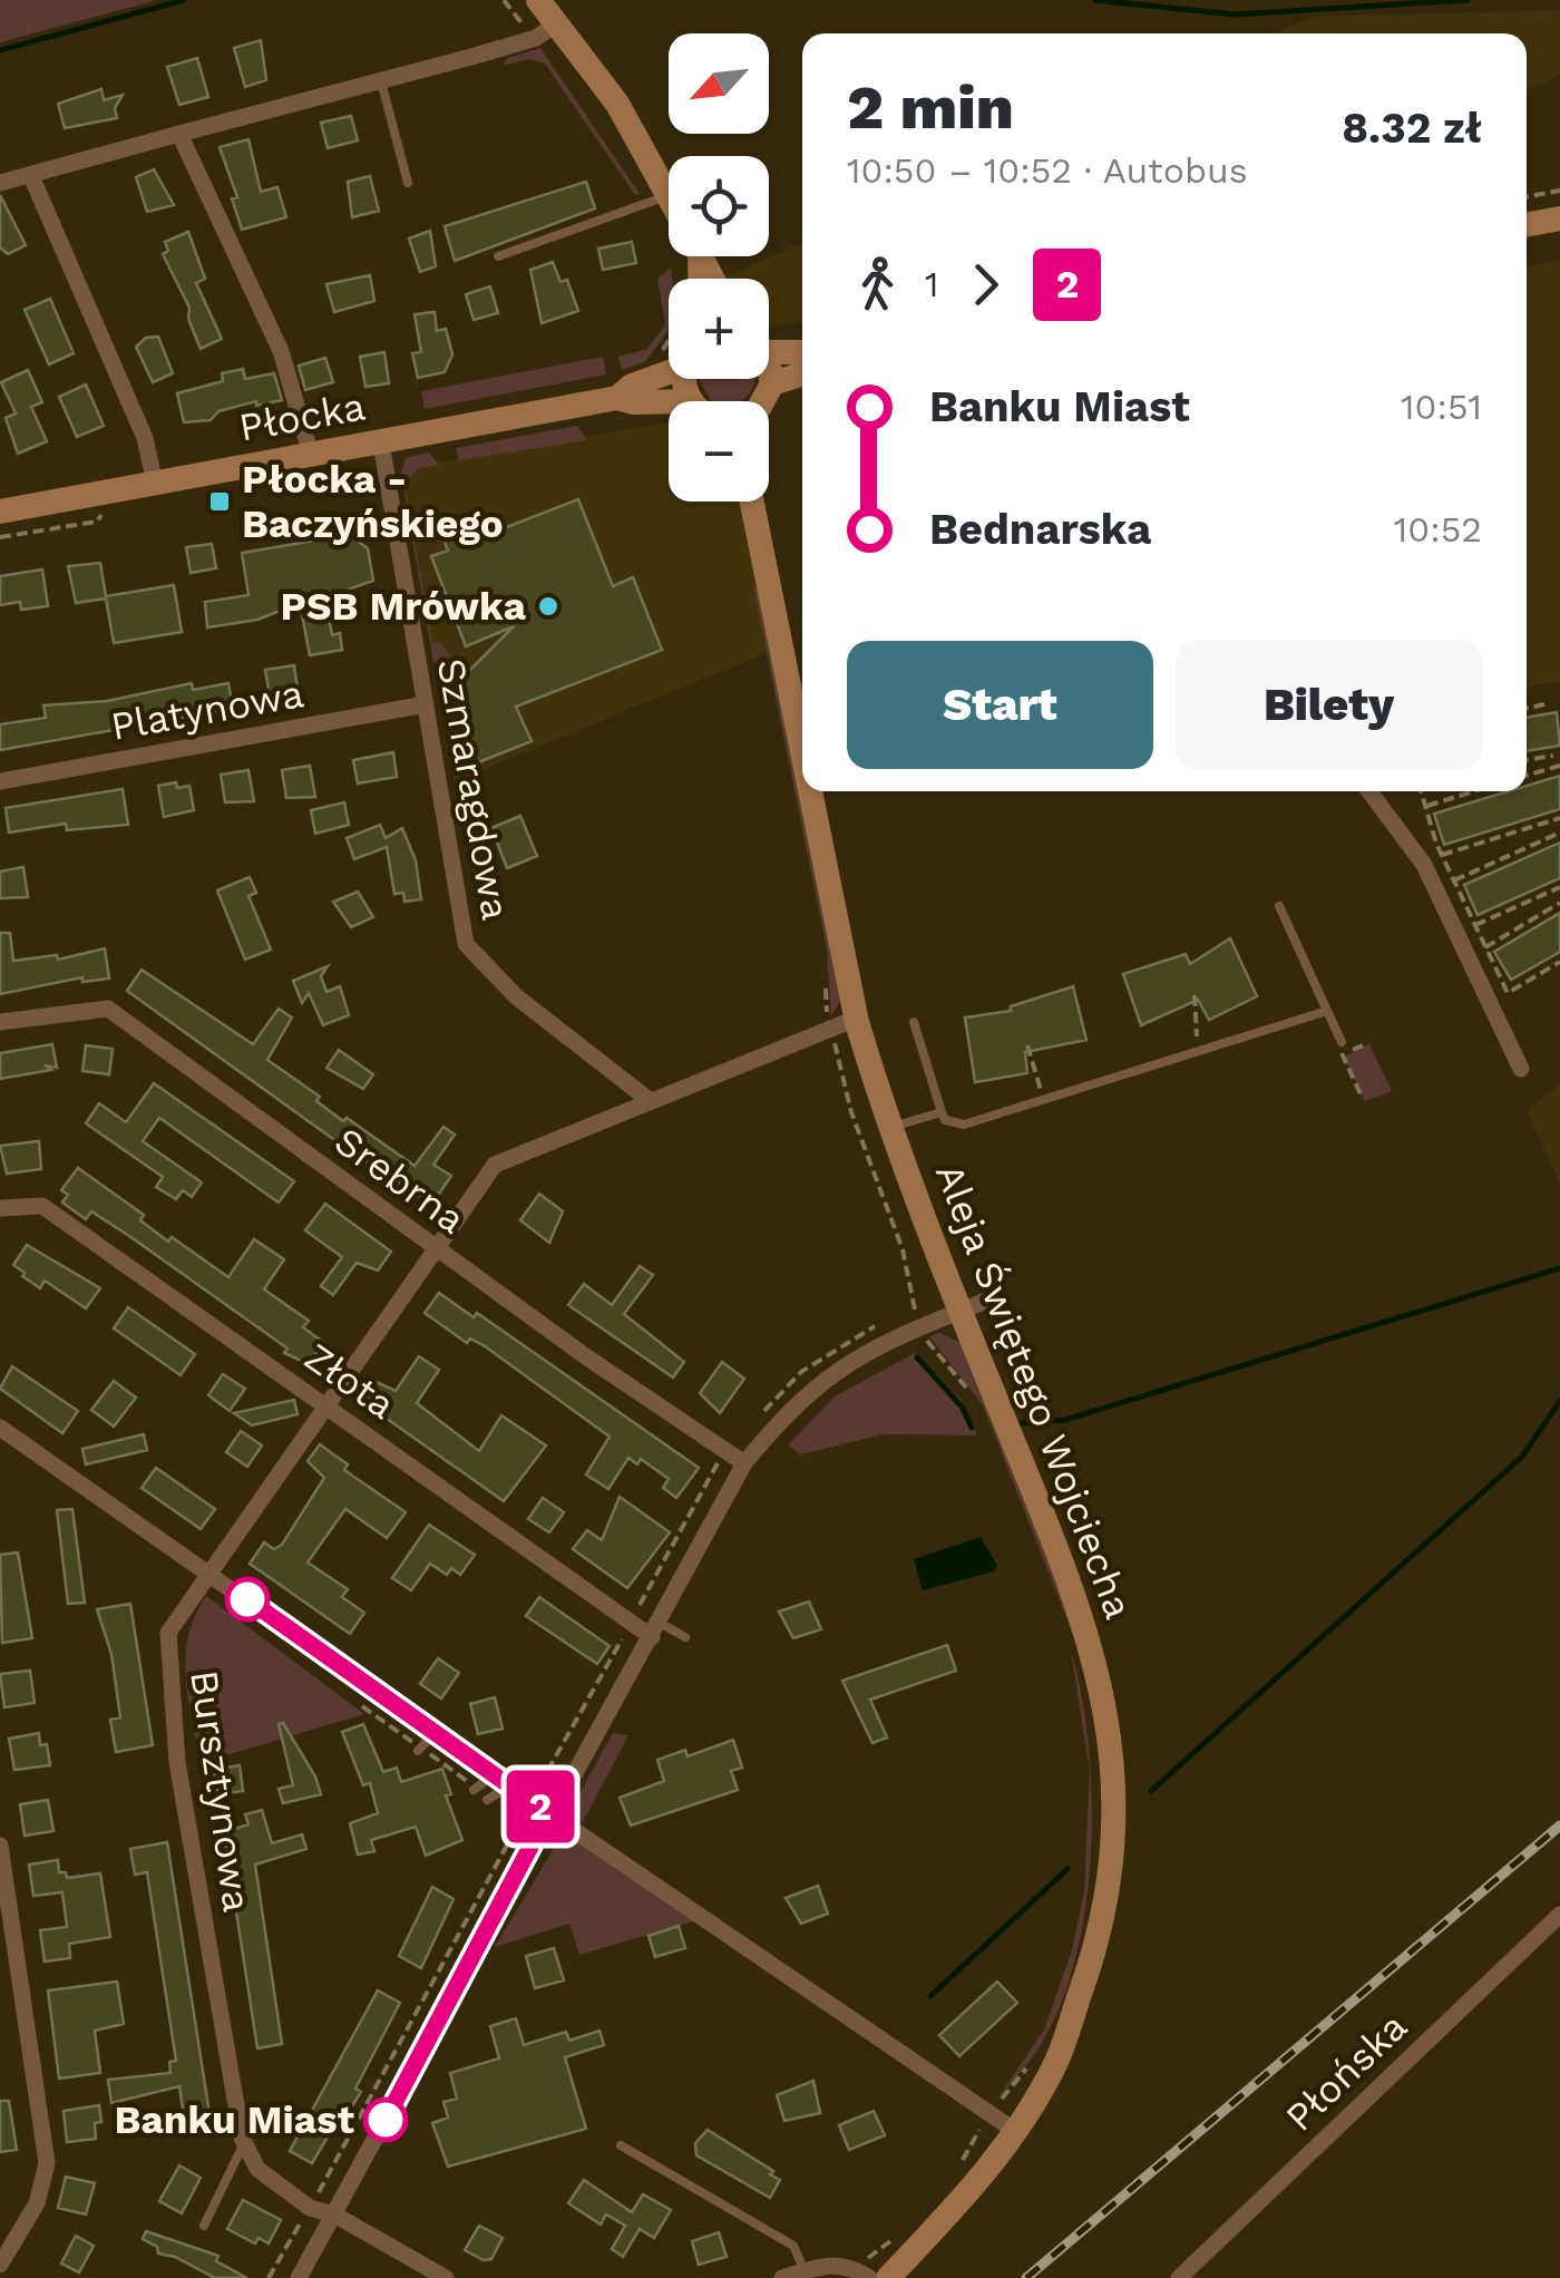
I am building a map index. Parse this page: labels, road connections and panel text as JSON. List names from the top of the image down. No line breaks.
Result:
{"streets":{"street":["Płocka","Platynowa","Szmaragdowa","Srebrna","Złota","Aleja Świętego Wojciecha","Bursztynowa","Płońska"]},"crossings":[["Płocka","Szmaragdowa"],["Platynowa","Szmaragdowa"],["Szmaragdowa","Bursztynowa"],["Srebrna","Bursztynowa"],["Złota","Bursztynowa"]],"places":{"transit":["Płocka - Baczyńskiego"],"other":["PSB Mrówka","Banku Miast"]},"lines":["bus line 2"],"north":"bottom left","page":{"on_map":"2","map_buttons":["+","−"],"heading":["2 min","10:50 – 10:52 · Autobus","8.32 zł"],"legs":["1","2"],"list":[{"name":"Banku Miast","value":"10:51"},{"name":"Bednarska","value":"10:52"}],"buttons":["Start","Bilety"]}}
